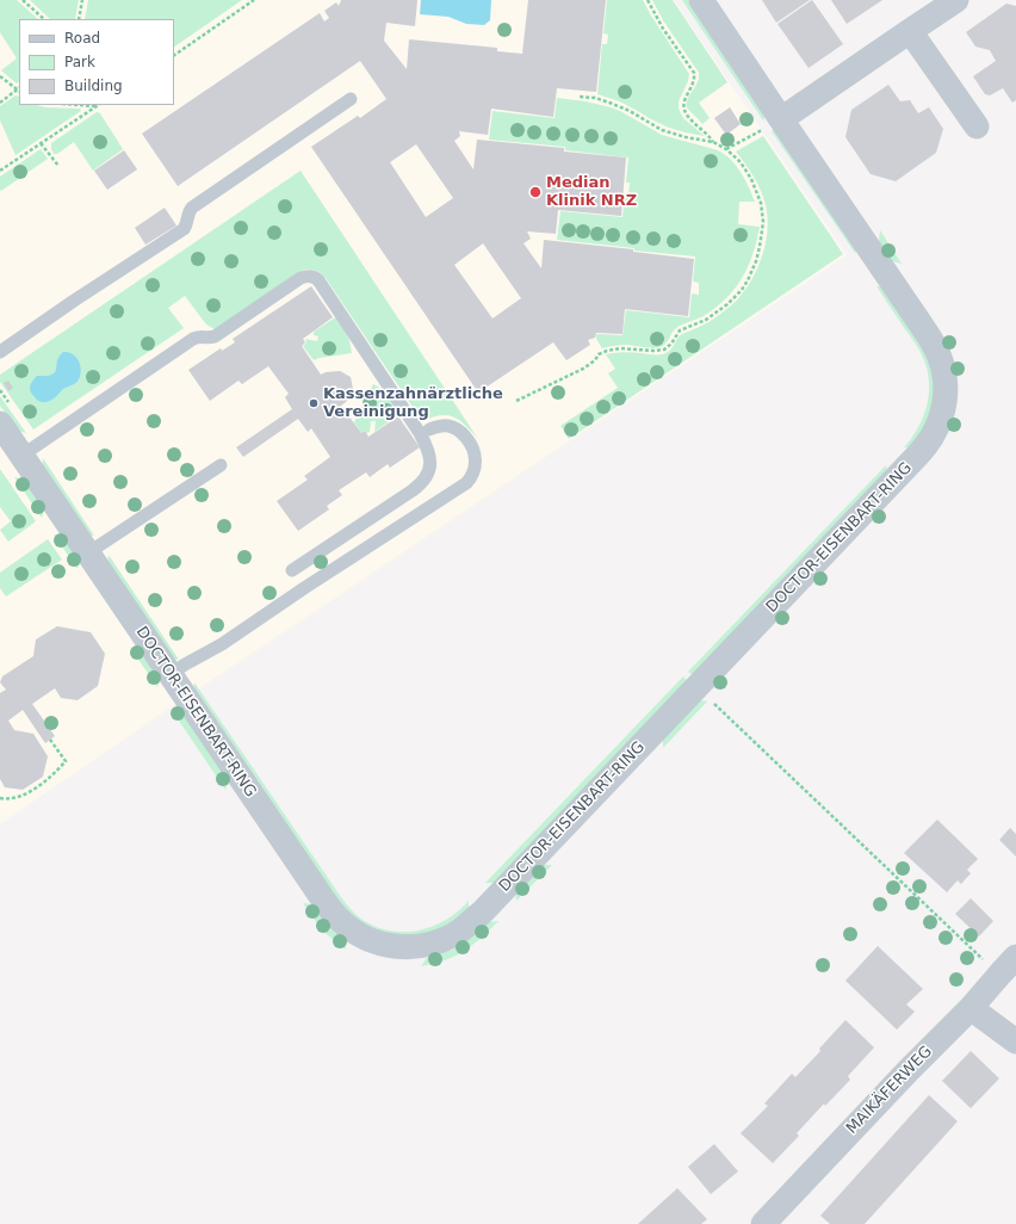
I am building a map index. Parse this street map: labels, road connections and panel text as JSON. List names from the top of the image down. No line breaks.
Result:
{"streets":{"street":["DOCTOR-EISENBART-RING","MAIKÄFERWEG"]},"places":["Median Klinik NRZ","Kassenzahnärztliche Vereinigung"],"legend":["Road","Park","Building"]}
